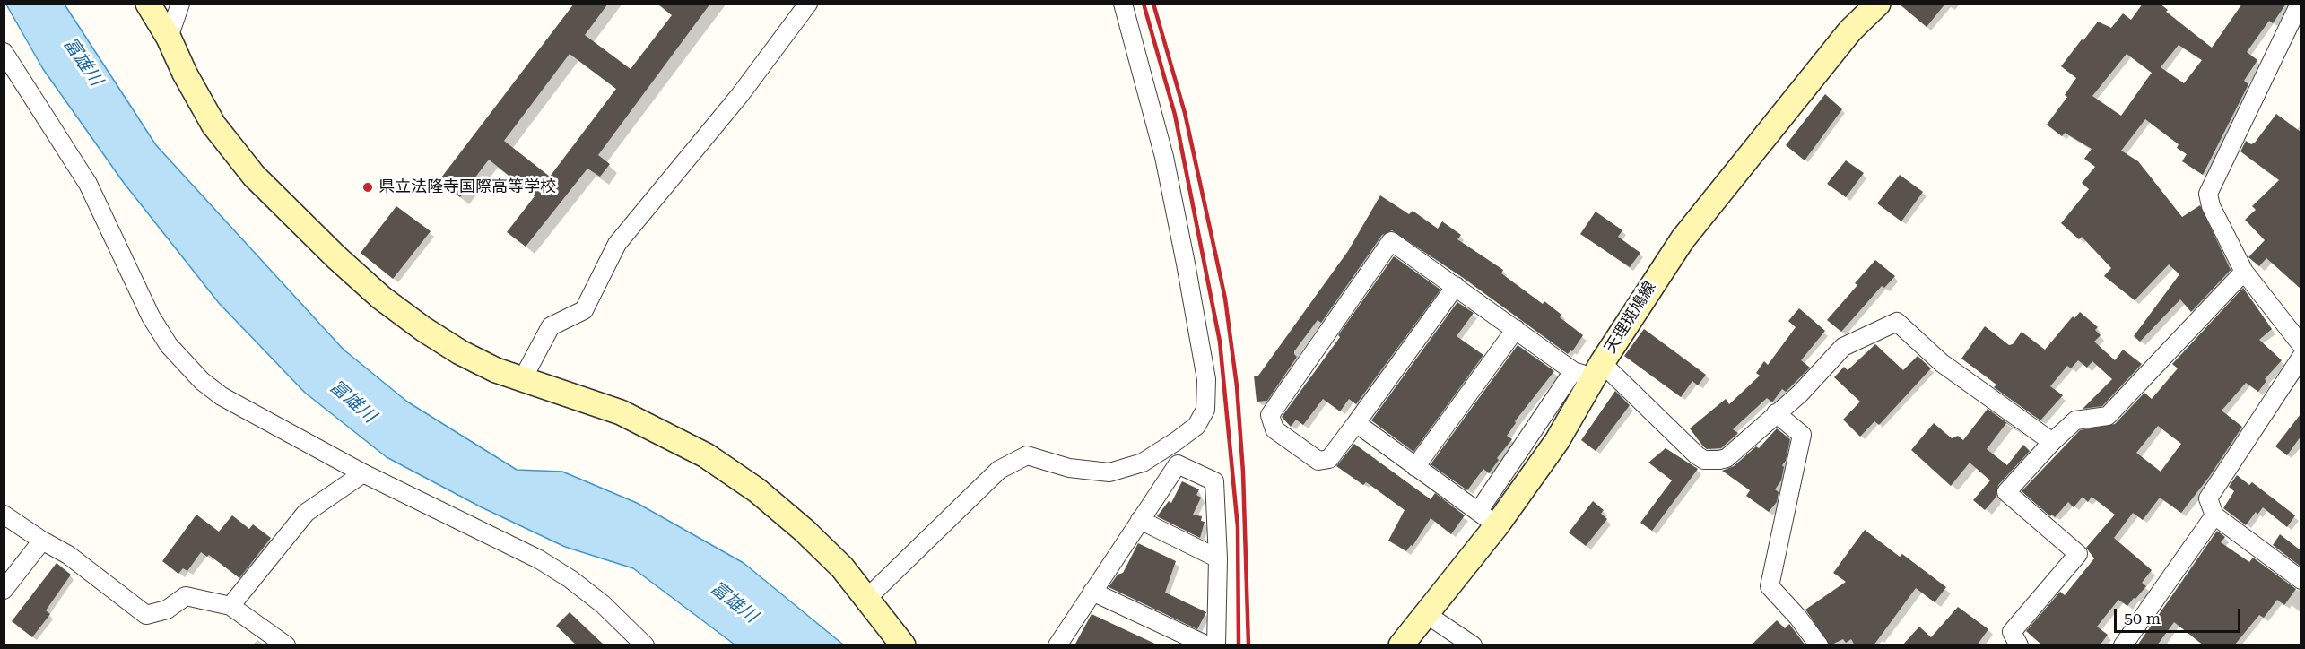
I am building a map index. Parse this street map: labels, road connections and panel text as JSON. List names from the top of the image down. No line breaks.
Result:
{"streets":{"street":["天理斑鳩線"]},"water":["富雄川"],"places":["県立法隆寺国際高等学校"],"scale_bar":"50 m"}
